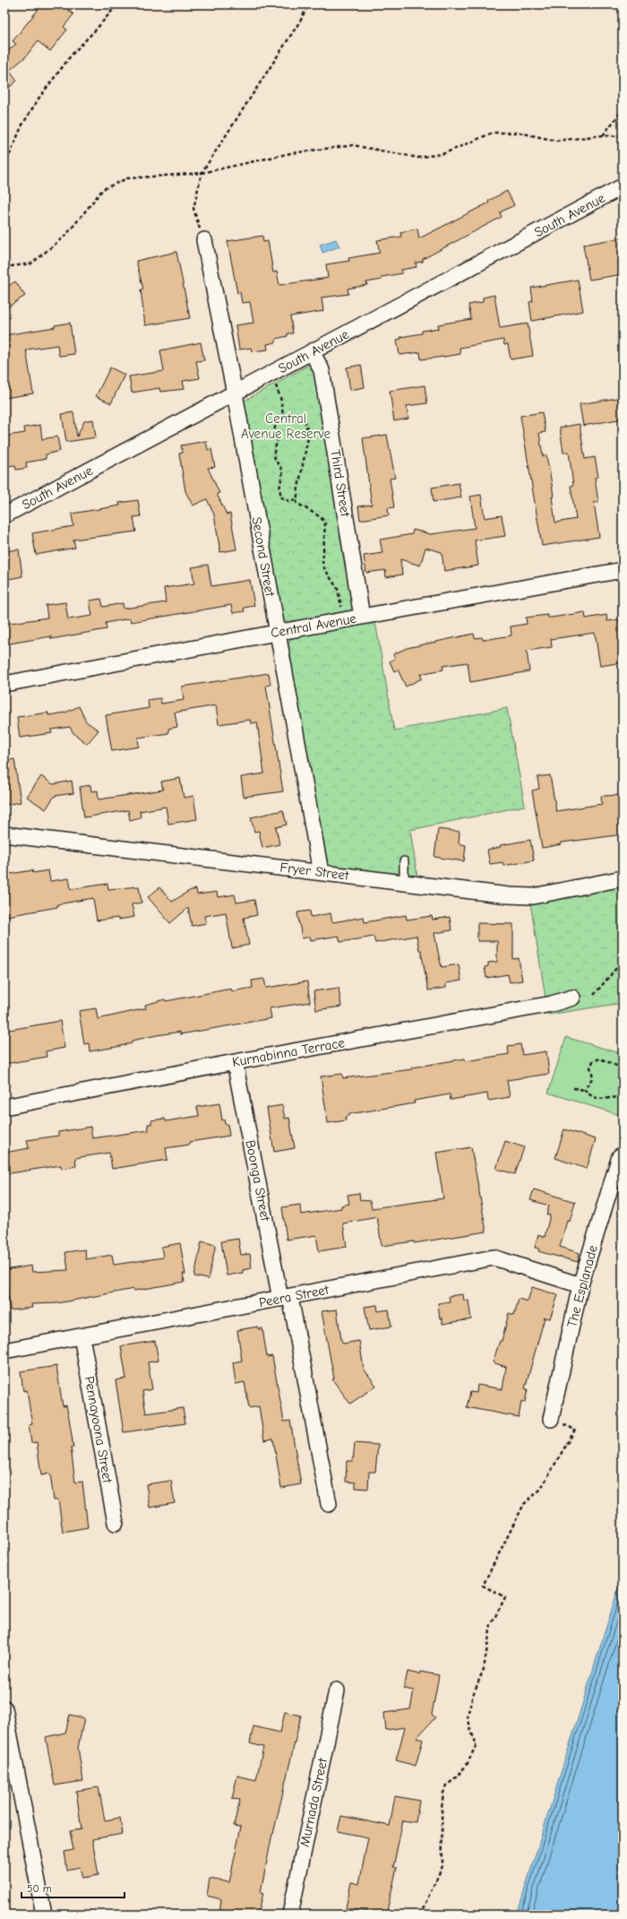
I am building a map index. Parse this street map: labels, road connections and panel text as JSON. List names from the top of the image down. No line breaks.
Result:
{"streets":{"street":["South Avenue","Third Street","Second Street","Central Avenue","Fryer Street","Kurnabinna Terrace","Boonga Street","The Esplanade","Peera Street","Pennayoona Street","Murnada Street"]},"crossings":[["South Avenue","Third Street"],["South Avenue","Second Street"],["Third Street","Central Avenue"],["Second Street","Central Avenue"],["Second Street","Fryer Street"],["Kurnabinna Terrace","Boonga Street"],["Boonga Street","Peera Street"],["The Esplanade","Peera Street"],["Peera Street","Pennayoona Street"]],"parks":["Central Avenue Reserve"],"scale_bar":"50 m"}
